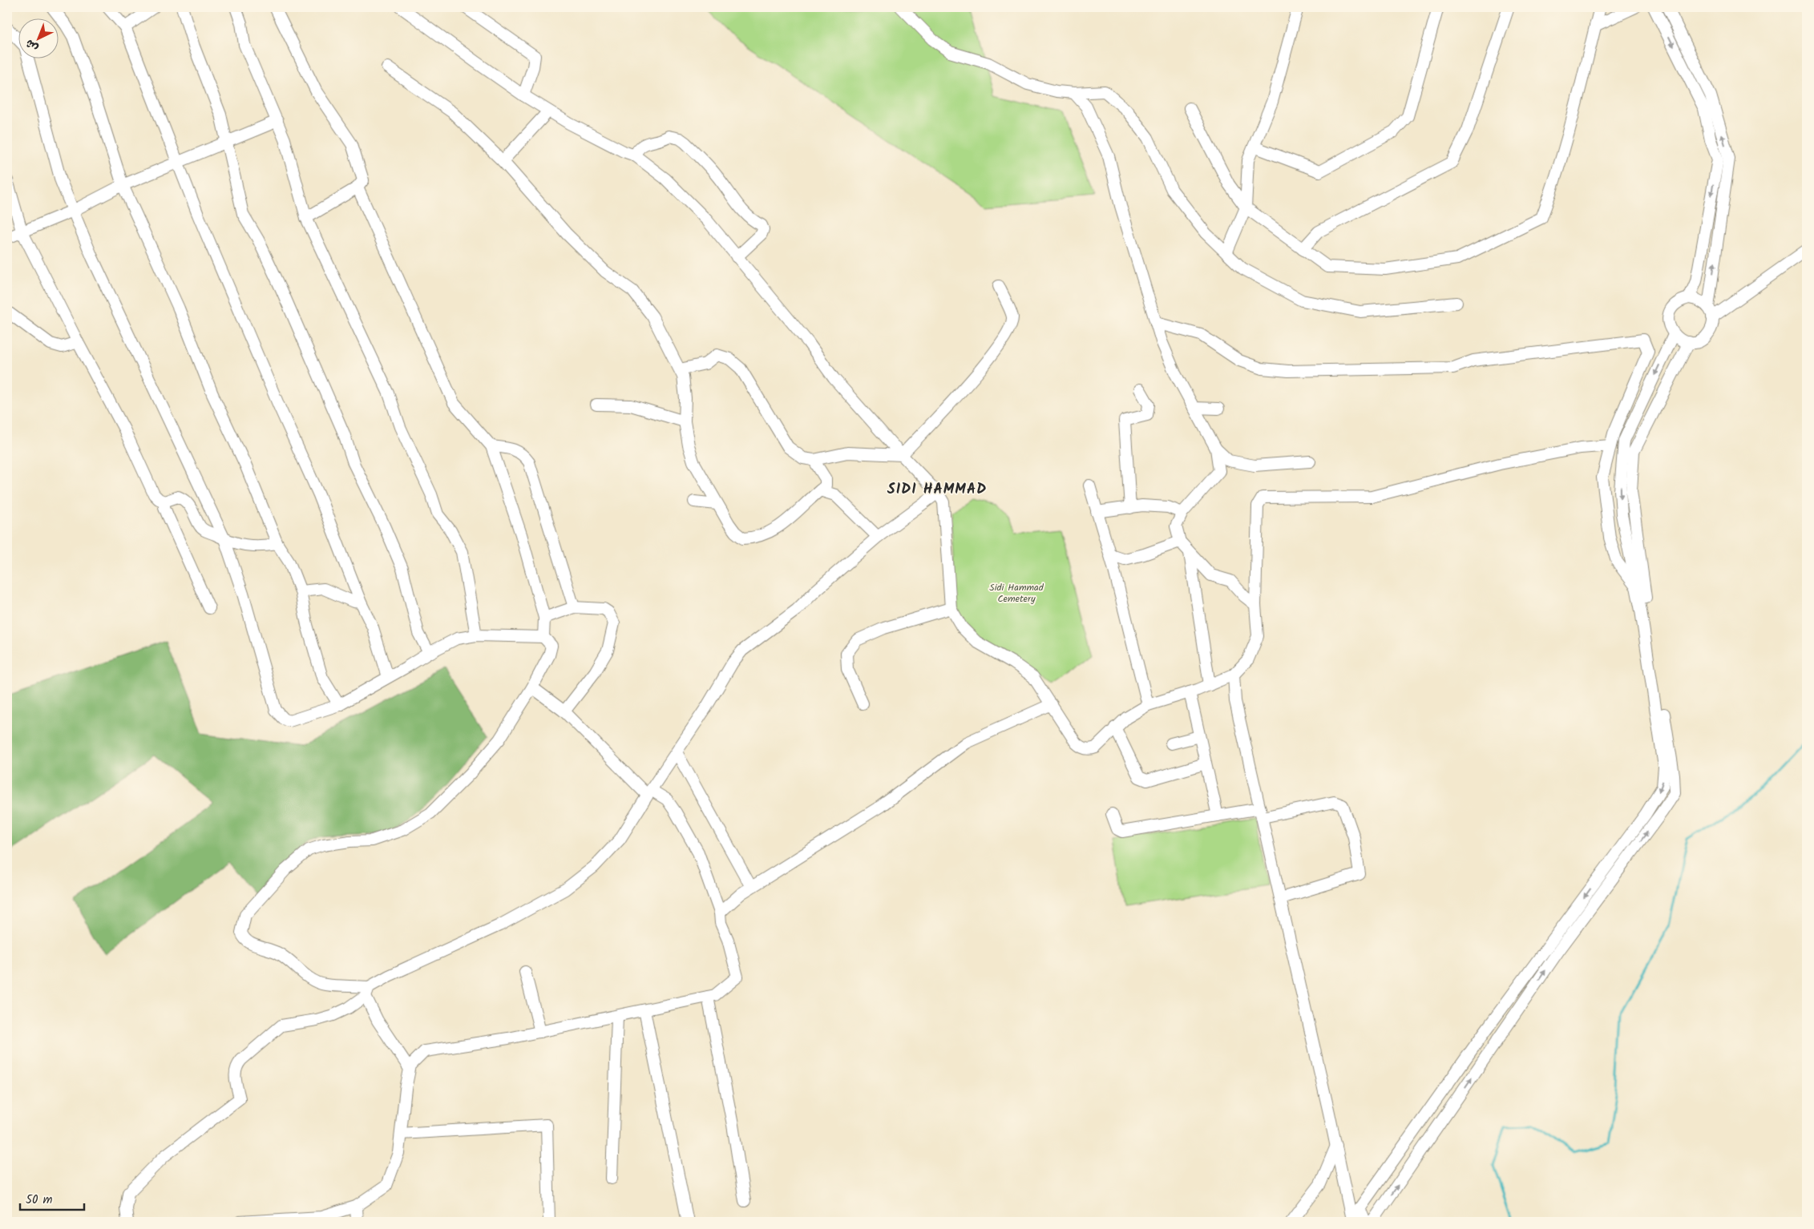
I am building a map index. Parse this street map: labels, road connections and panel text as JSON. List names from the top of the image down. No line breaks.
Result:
{"districts":["SIDI HAMMAD"],"parks":["Sidi Hammad Cemetery"],"scale_bar":"50 m","north":"bottom left"}
